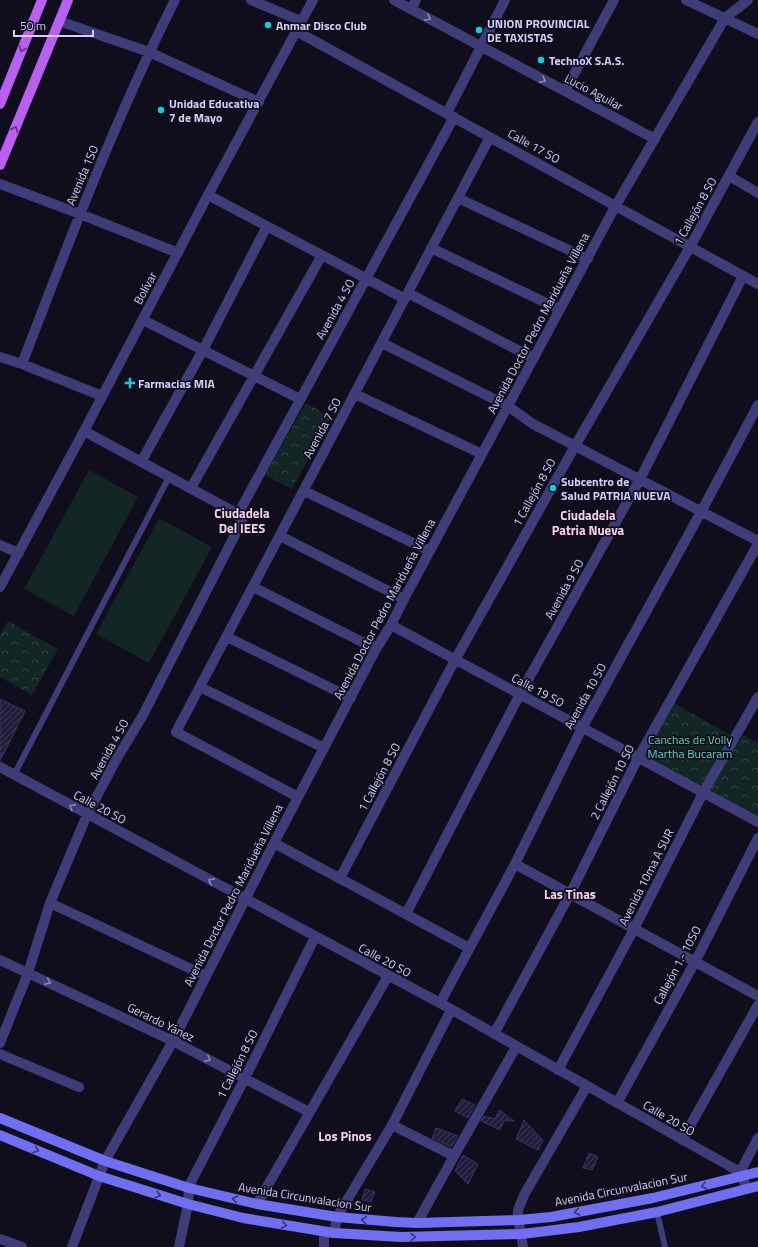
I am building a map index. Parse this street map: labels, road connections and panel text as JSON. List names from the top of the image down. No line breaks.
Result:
{"streets":{"main road":["Avenida Circunvalacion Sur"],"street":["Lucio Aguilar","Calle 17 SO","Avenida 1SO","1 Callejón 8 SO","Bolívar","Avenida 4 SO","Avenida Doctor Pedro Maridueña Villena","Avenida 7 SO","Avenida 9 SO","Calle 19 SO","Avenida 10 SO","2 Callejón 10 SO","Calle 20 SO","Avenida 10ma A SUR","Callejón 1.- 10SO","Gerardo Yánez"]},"crossings":[["Lucio Aguilar","Avenida 4 SO"],["Lucio Aguilar","Avenida Doctor Pedro Maridueña Villena"],["Calle 17 SO","1 Callejón 8 SO"],["Calle 17 SO","Bolívar"],["Calle 17 SO","Avenida 4 SO"],["Calle 17 SO","Avenida Doctor Pedro Maridueña Villena"],["Calle 17 SO","Avenida 7 SO"],["Calle 17 SO","Avenida 9 SO"],["1 Callejón 8 SO","Calle 19 SO"],["1 Callejón 8 SO","Calle 20 SO"],["1 Callejón 8 SO","Gerardo Yánez"],["1 Callejón 8 SO","Avenida Circunvalacion Sur"],["Avenida 4 SO","Calle 20 SO"],["Avenida 4 SO","Gerardo Yánez"],["Avenida Doctor Pedro Maridueña Villena","Avenida 7 SO"],["Avenida Doctor Pedro Maridueña Villena","Calle 19 SO"],["Avenida Doctor Pedro Maridueña Villena","Calle 20 SO"],["Avenida Doctor Pedro Maridueña Villena","Gerardo Yánez"],["Avenida Doctor Pedro Maridueña Villena","Avenida Circunvalacion Sur"],["Avenida 9 SO","Calle 19 SO"],["Calle 19 SO","Avenida 10 SO"],["Calle 19 SO","2 Callejón 10 SO"],["Calle 19 SO","Avenida 10ma A SUR"],["Avenida 10 SO","Calle 20 SO"],["2 Callejón 10 SO","Calle 20 SO"],["Calle 20 SO","Avenida 10ma A SUR"],["Calle 20 SO","Callejón 1.- 10SO"],["Calle 20 SO","Avenida Circunvalacion Sur"]],"one_way":["Lucio Aguilar"],"districts":["Ciudadela Del IEES","Ciudadela Patria Nueva","Las Tinas","Los Pinos"],"parks":["Canchas de Volly Martha Bucaram"],"places":{"other":["Anmar Disco Club","UNION PROVINCIAL DE TAXISTAS","TechnoX S.A.S.","Unidad Educativa 7 de Mayo","Subcentro de Salud PATRIA NUEVA"],"health":["Farmacias MIA"]},"scale_bar":"50 m"}
